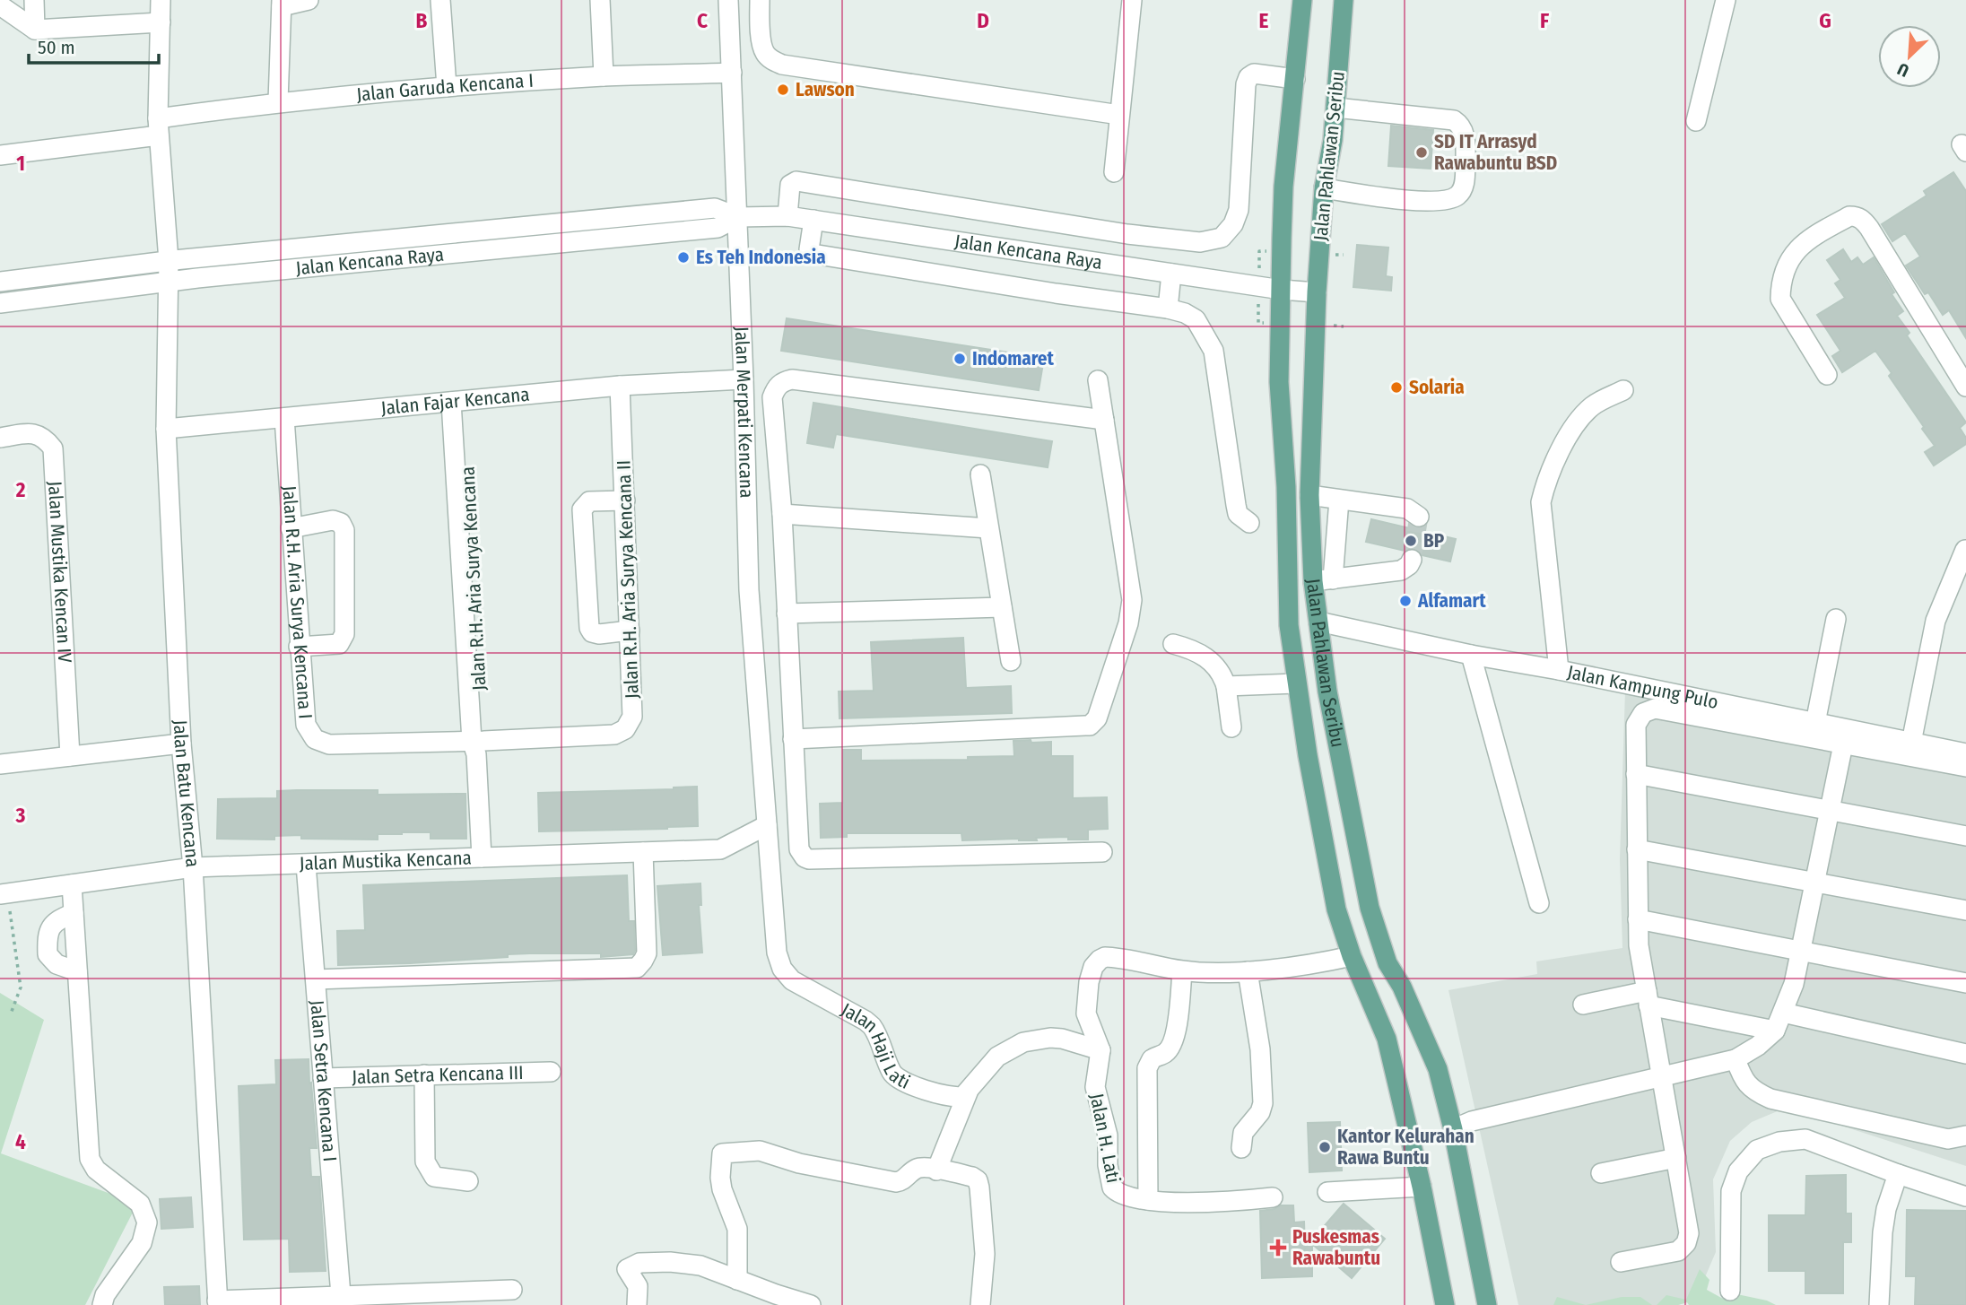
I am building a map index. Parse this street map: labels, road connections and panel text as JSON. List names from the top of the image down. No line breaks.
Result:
{"streets":{"main road":["Jalan Pahlawan Seribu"],"street":["Jalan Garuda Kencana I","Jalan Kencana Raya","Jalan Fajar Kencana","Jalan Merpati Kencana","Jalan Mustika Kencan IV","Jalan R.H. Aria Surya Kencana","Jalan R.H. Aria Surya Kencana II","Jalan R.H. Aria Surya Kencana I","Jalan Kampung Pulo","Jalan Batu Kencana","Jalan Mustika Kencana","Jalan Haji Lati","Jalan Setra Kencana III","Jalan Setra Kencana I","Jalan H. Lati"]},"crossings":[["Jalan Garuda Kencana I","Jalan Merpati Kencana"],["Jalan Garuda Kencana I","Jalan Batu Kencana"],["Jalan Pahlawan Seribu","Jalan Kencana Raya"],["Jalan Pahlawan Seribu","Jalan Kampung Pulo"],["Jalan Kencana Raya","Jalan Merpati Kencana"],["Jalan Kencana Raya","Jalan Batu Kencana"],["Jalan Fajar Kencana","Jalan Merpati Kencana"],["Jalan Fajar Kencana","Jalan R.H. Aria Surya Kencana"],["Jalan Fajar Kencana","Jalan R.H. Aria Surya Kencana II"],["Jalan Fajar Kencana","Jalan R.H. Aria Surya Kencana I"],["Jalan Fajar Kencana","Jalan Batu Kencana"],["Jalan Merpati Kencana","Jalan Mustika Kencana"],["Jalan Merpati Kencana","Jalan Haji Lati"],["Jalan R.H. Aria Surya Kencana","Jalan R.H. Aria Surya Kencana II"],["Jalan R.H. Aria Surya Kencana","Jalan R.H. Aria Surya Kencana I"],["Jalan R.H. Aria Surya Kencana","Jalan Mustika Kencana"],["Jalan R.H. Aria Surya Kencana II","Jalan R.H. Aria Surya Kencana I"],["Jalan Batu Kencana","Jalan Mustika Kencana"],["Jalan Mustika Kencana","Jalan Haji Lati"],["Jalan Mustika Kencana","Jalan Setra Kencana I"],["Jalan Setra Kencana III","Jalan Setra Kencana I"]],"places":{"other":["Lawson","SD IT Arrasyd Rawabuntu BSD","Es Teh Indonesia","Indomaret","Solaria","BP","Alfamart","Kantor Kelurahan Rawa Buntu"],"health":["Puskesmas Rawabuntu"]},"scale_bar":"50 m","north":"bottom left","grid":{"columns":["B","C","D","E","F","G"],"rows":["1","2","3","4"]}}
